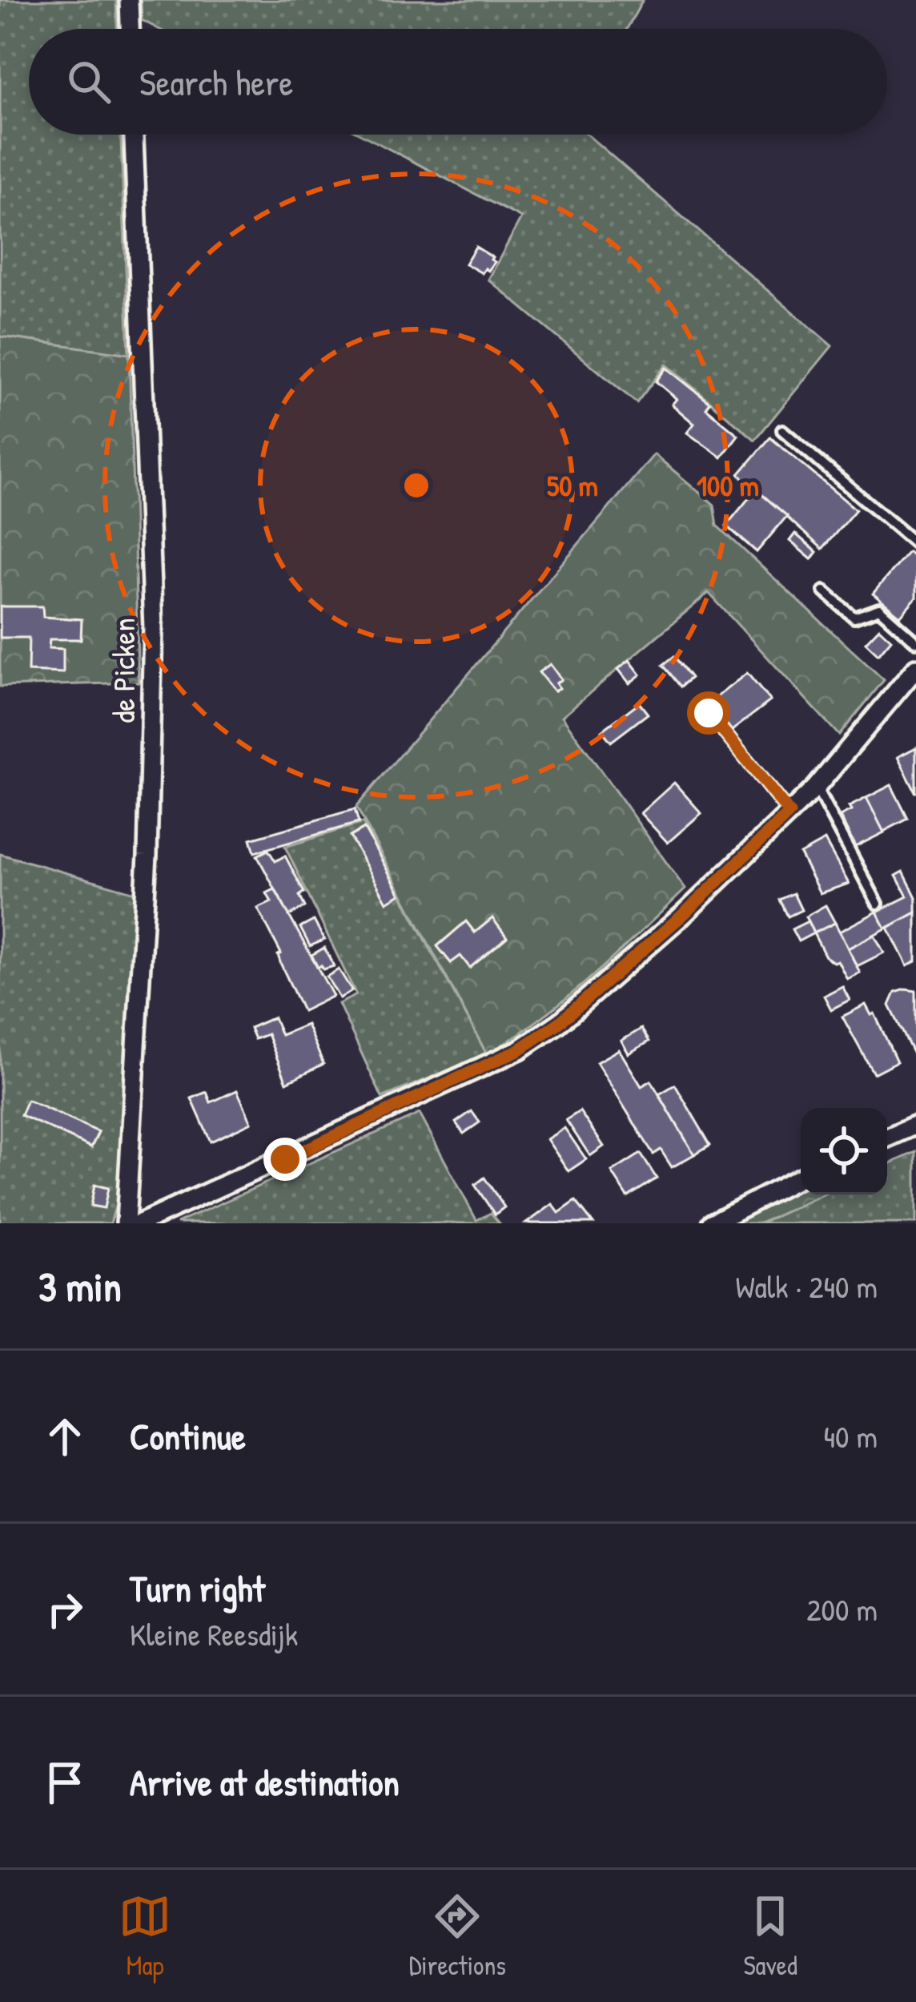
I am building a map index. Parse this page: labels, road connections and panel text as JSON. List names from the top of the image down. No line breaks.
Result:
{"streets":{"street":["de Picken"]},"page":{"search":"Search here","heading":["3 min","Walk · 240 m"],"list":[["Continue","40 m"],["Turn right","Kleine Reesdijk","200 m"],"Arrive at destination"],"nav":["Map","Directions","Saved"]},"rings":["50 m","100 m"]}
